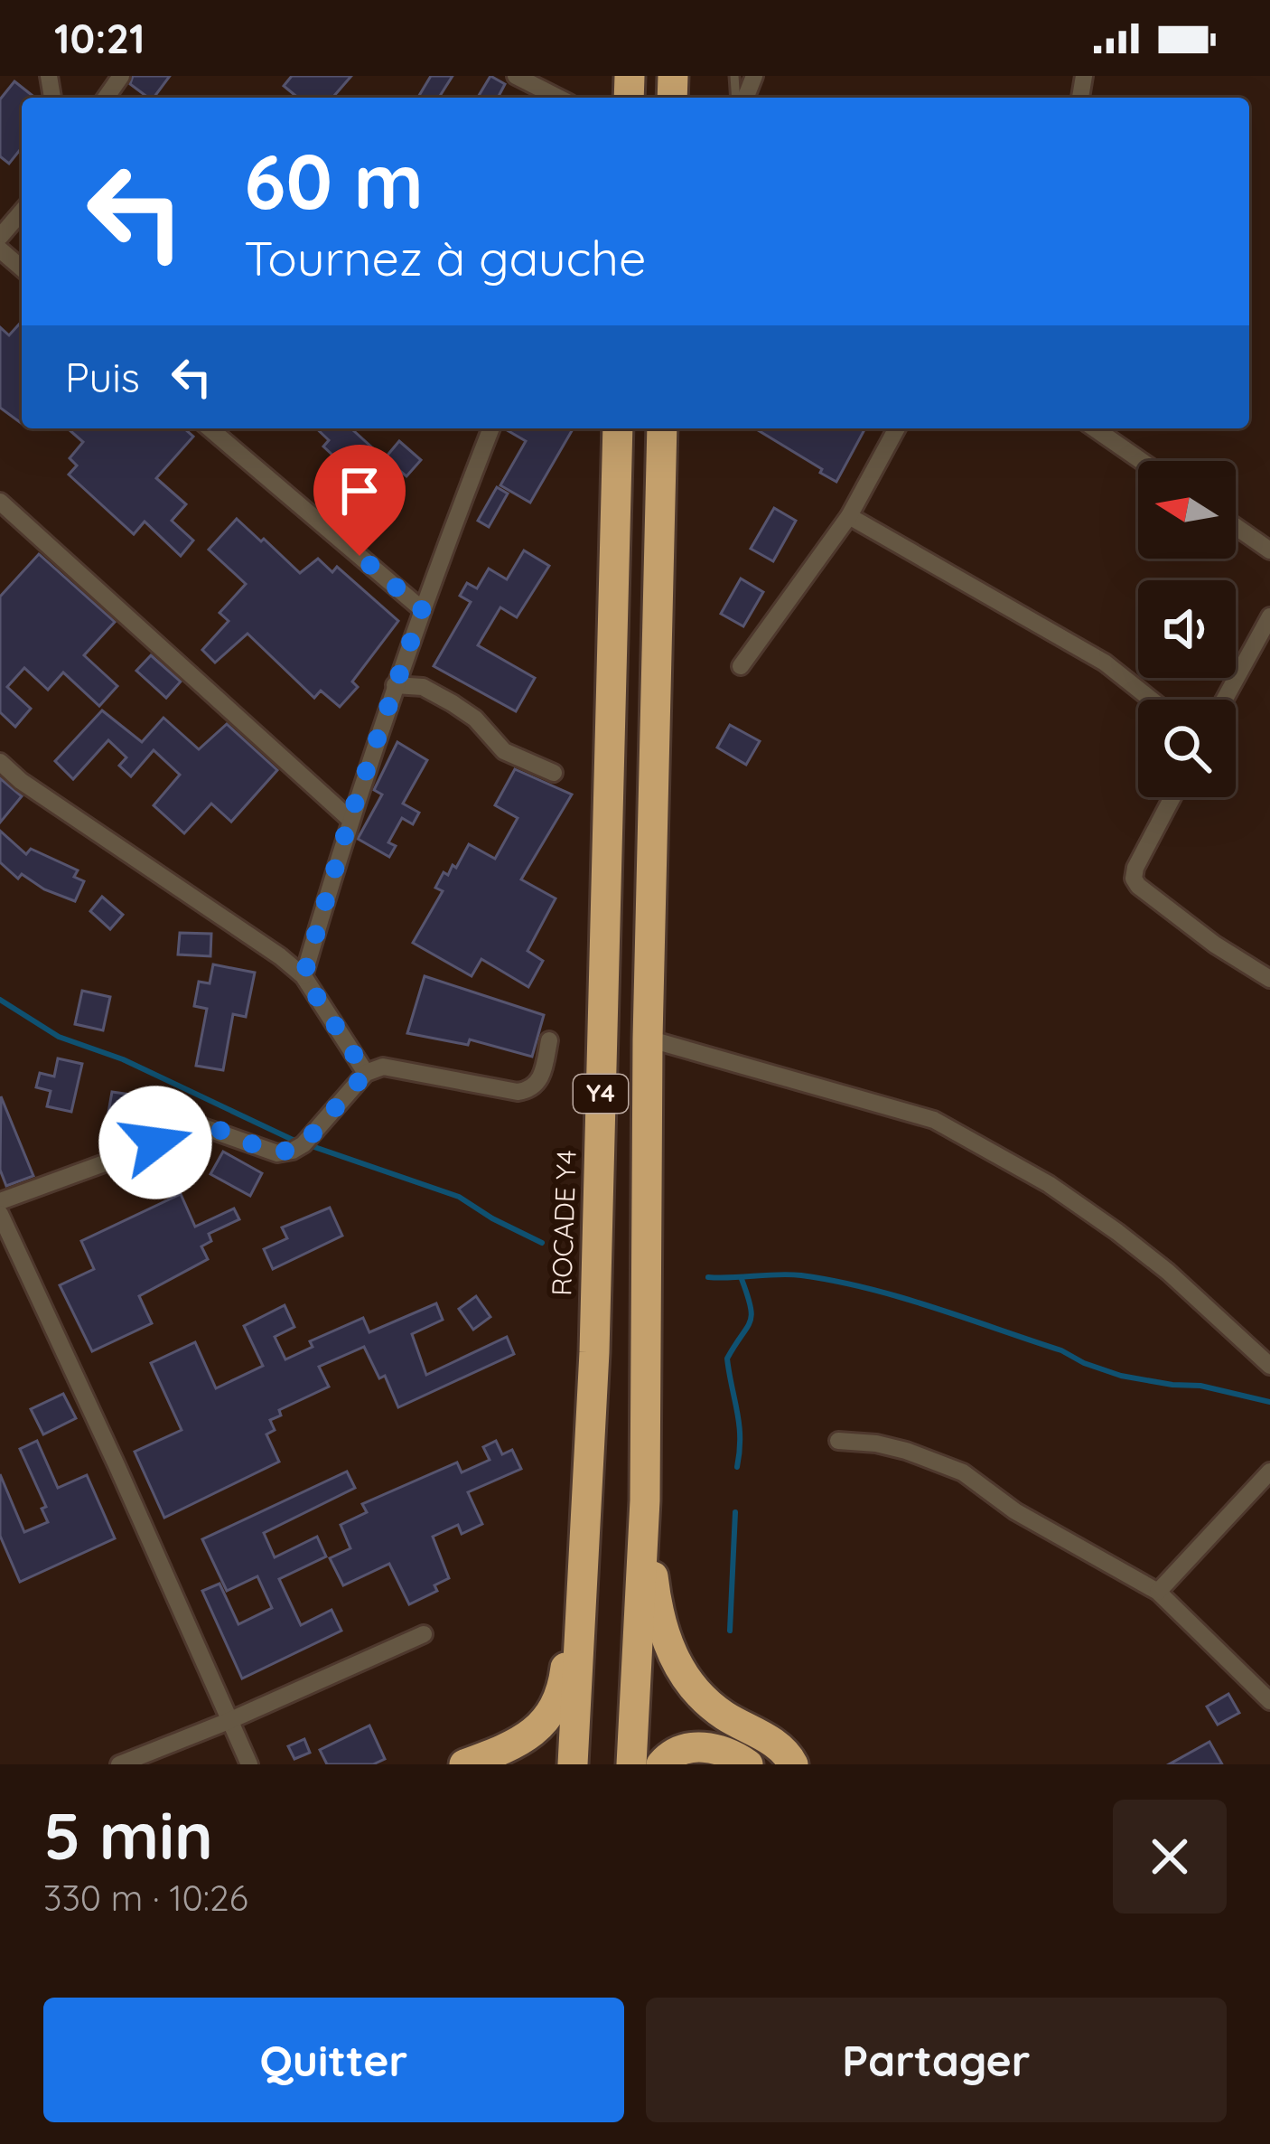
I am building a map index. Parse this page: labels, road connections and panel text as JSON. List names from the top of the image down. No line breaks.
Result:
{"streets":{"highway":["Y4","ROCADE Y4"]},"north":"left","page":{"status":"10:21","turn":["60 m","Tournez à gauche"],"then":"Puis","heading":["5 min","330 m · 10:26"],"buttons":["Quitter","Partager"]}}
